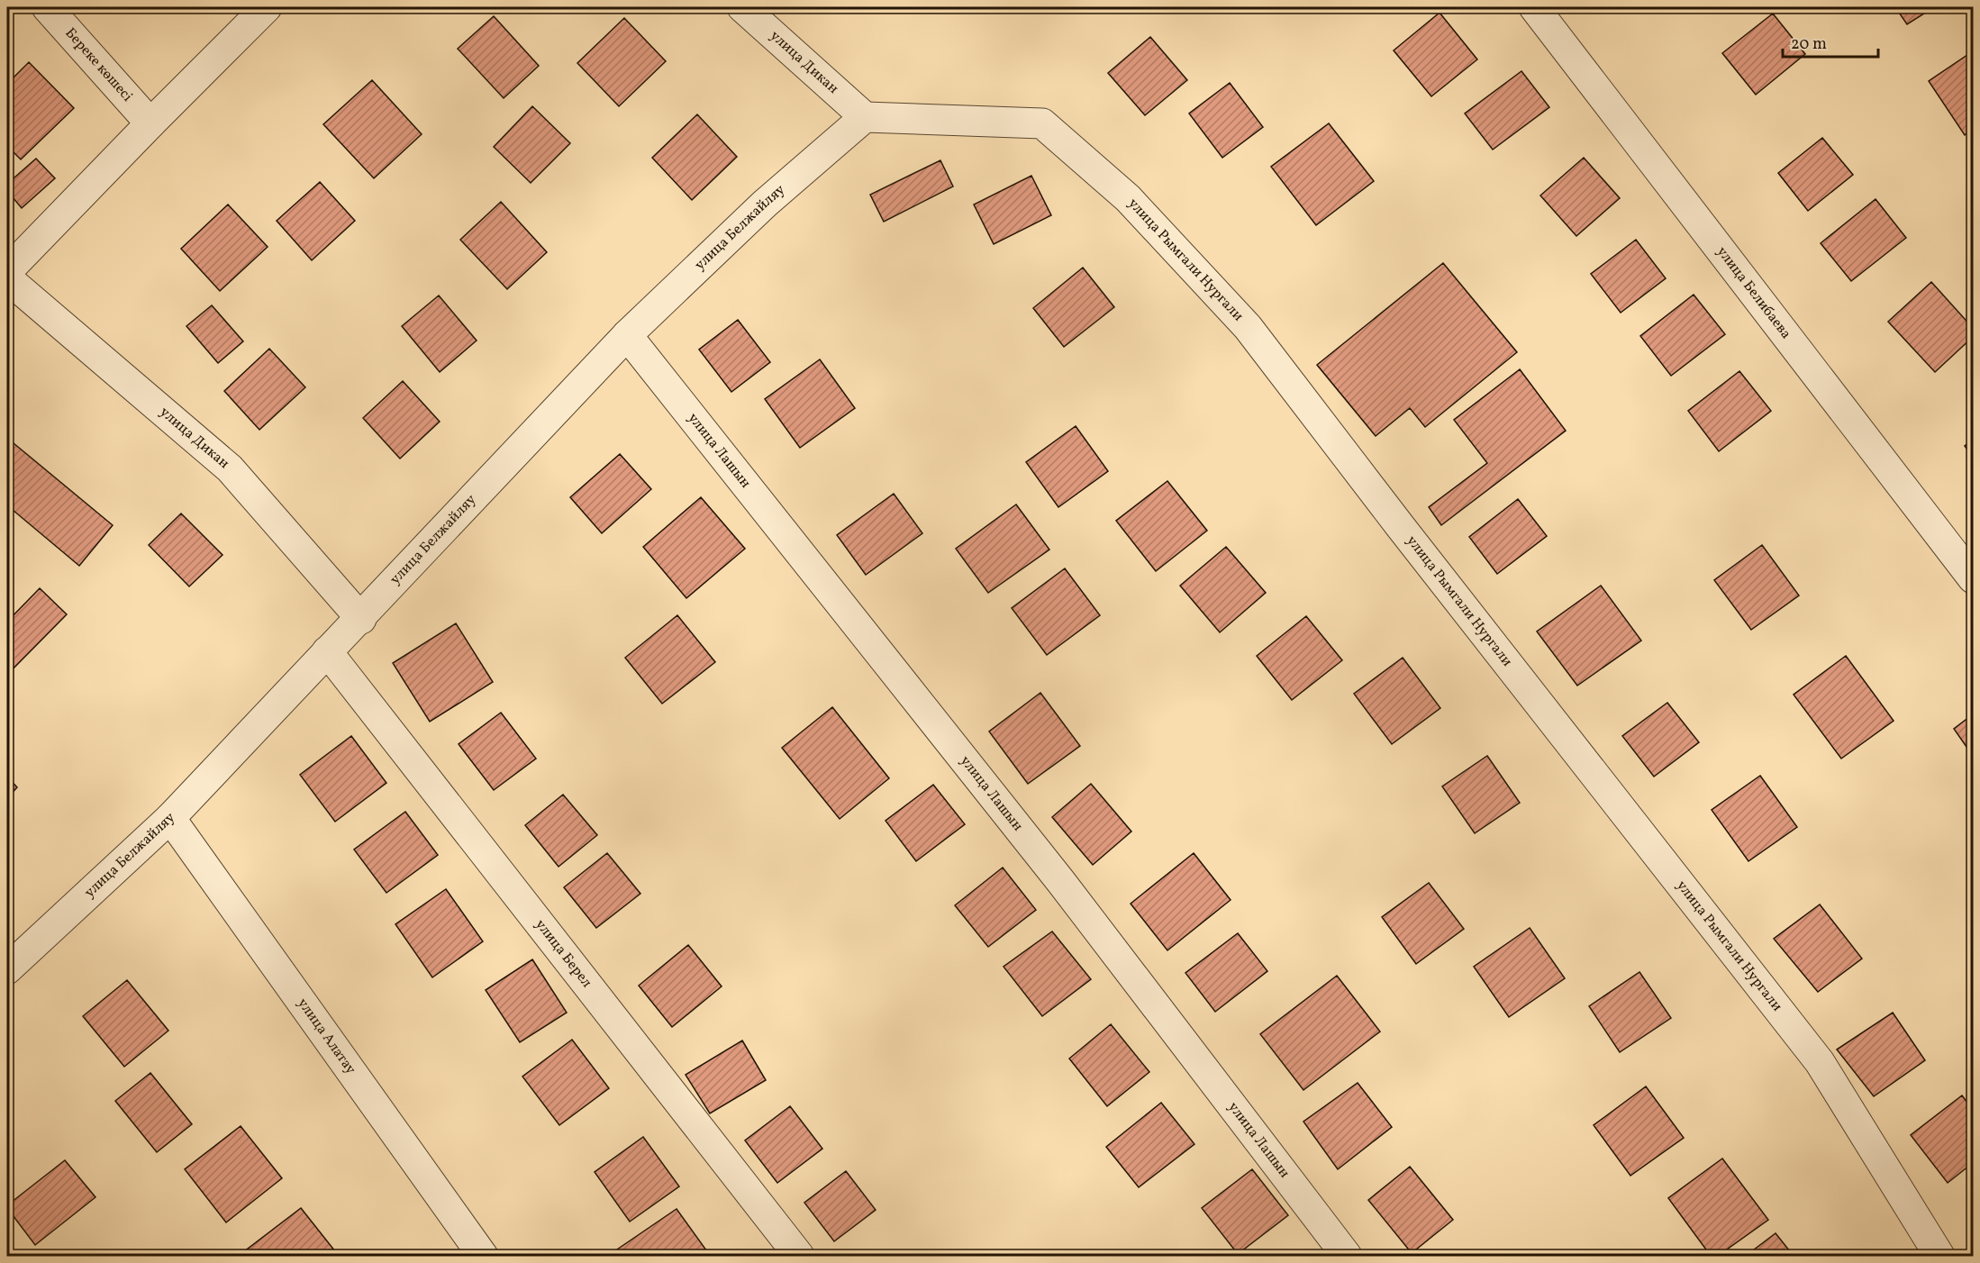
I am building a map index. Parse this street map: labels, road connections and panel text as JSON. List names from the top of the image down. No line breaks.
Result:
{"streets":{"street":["улица Дикан","Береке көшесі","улица Белжайляу","улица Рымгали Нургали","улица Белибаева","улица Лашын","улица Берел","улица Алатау"]},"crossings":[["улица Дикан","улица Белжайляу"],["улица Дикан","улица Рымгали Нургали"],["улица Белжайляу","улица Рымгали Нургали"],["улица Белжайляу","улица Лашын"],["улица Белжайляу","улица Берел"],["улица Белжайляу","улица Алатау"]],"scale_bar":"20 m"}
